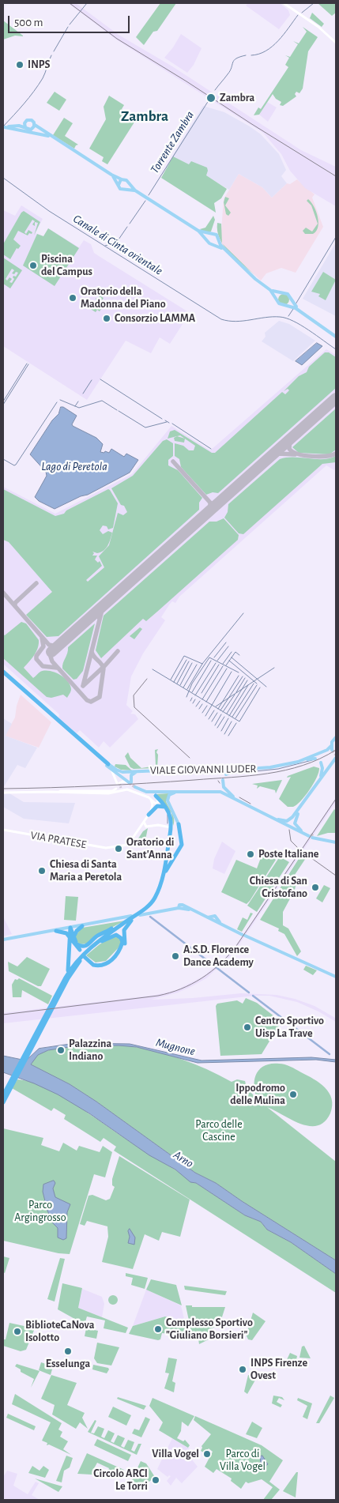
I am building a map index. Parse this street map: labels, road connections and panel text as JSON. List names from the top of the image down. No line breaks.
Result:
{"streets":{"main road":["VIALE GIOVANNI LUDER","VIA PRATESE"]},"districts":["Zambra"],"water":["Torrente Zambra","Canale di Cinta orientale","Lago di Peretola","Mugnone","Arno"],"parks":["Parco delle Cascine","Parco Argingrosso","Parco di Villa Vogel"],"places":["INPS","Zambra","Piscina del Campus","Oratorio della Madonna del Piano","Consorzio LAMMA","Oratorio di Sant'Anna","Poste Italiane","Chiesa di Santa Maria a Peretola","Chiesa di San Cristofano","A.S.D. Florence Dance Academy","Centro Sportivo Uisp La Trave","Palazzina Indiano","Ippodromo delle Mulina","Complesso Sportivo \"Giuliano Borsieri\"","BiblioteCaNova Isolotto","Esselunga","INPS Firenze Ovest","Villa Vogel","Circolo ARCI Le Torri"],"scale_bar":"500 m"}
